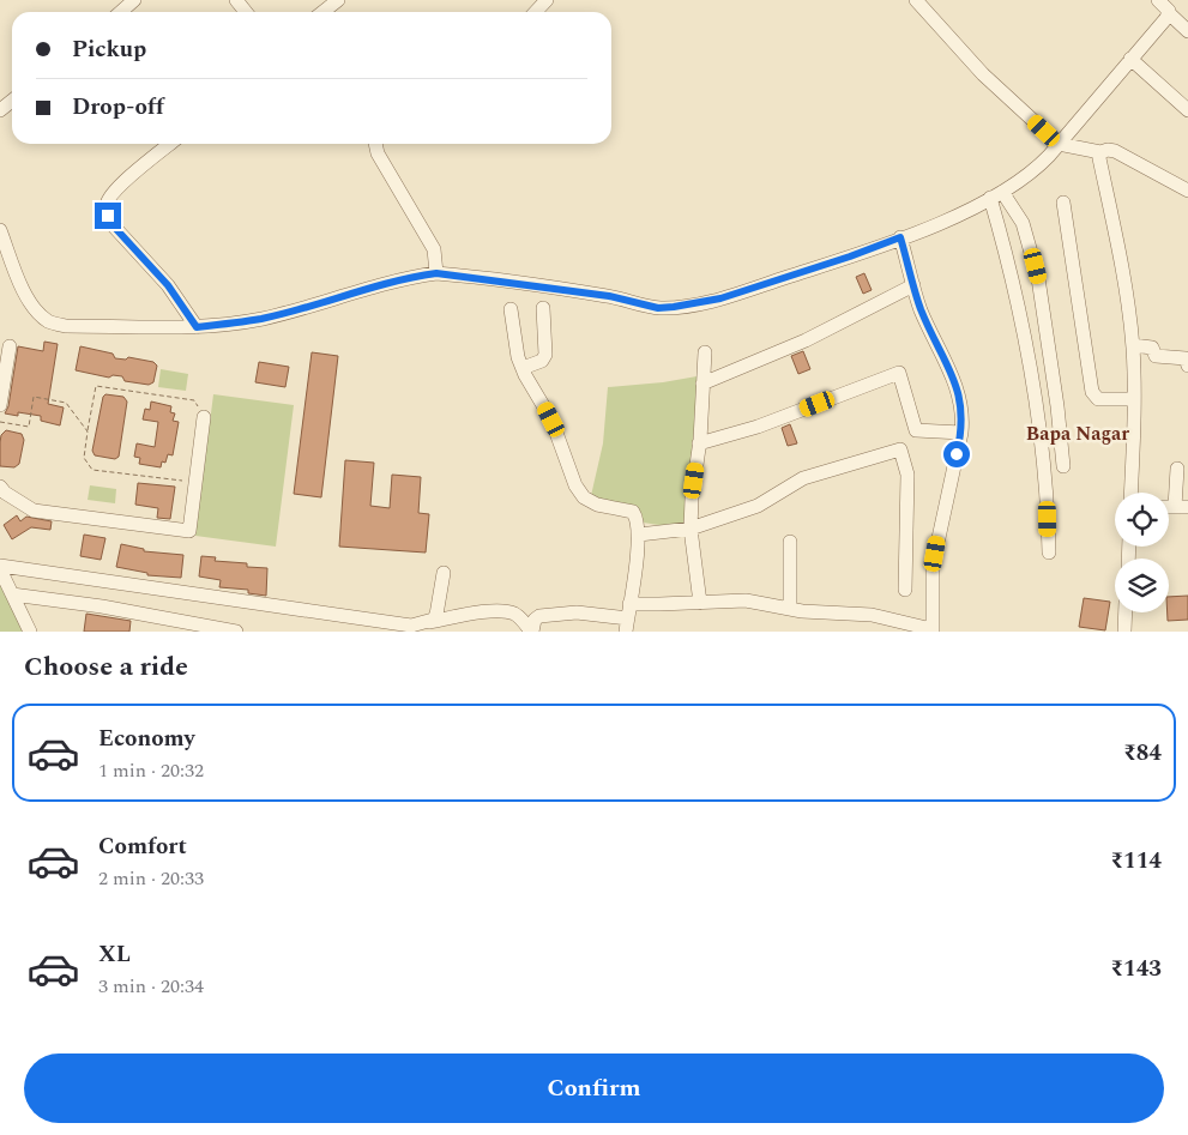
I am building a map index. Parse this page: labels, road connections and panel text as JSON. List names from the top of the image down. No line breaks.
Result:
{"districts":["Bapa Nagar"],"page":{"banner":["Pickup","Drop-off"],"heading":"Choose a ride","list":[{"name":"Economy","note":"1 min · 20:32","value":"₹84"},{"name":"Comfort","note":"2 min · 20:33","value":"₹114"},{"name":"XL","note":"3 min · 20:34","value":"₹143"}],"buttons":"Confirm"}}
